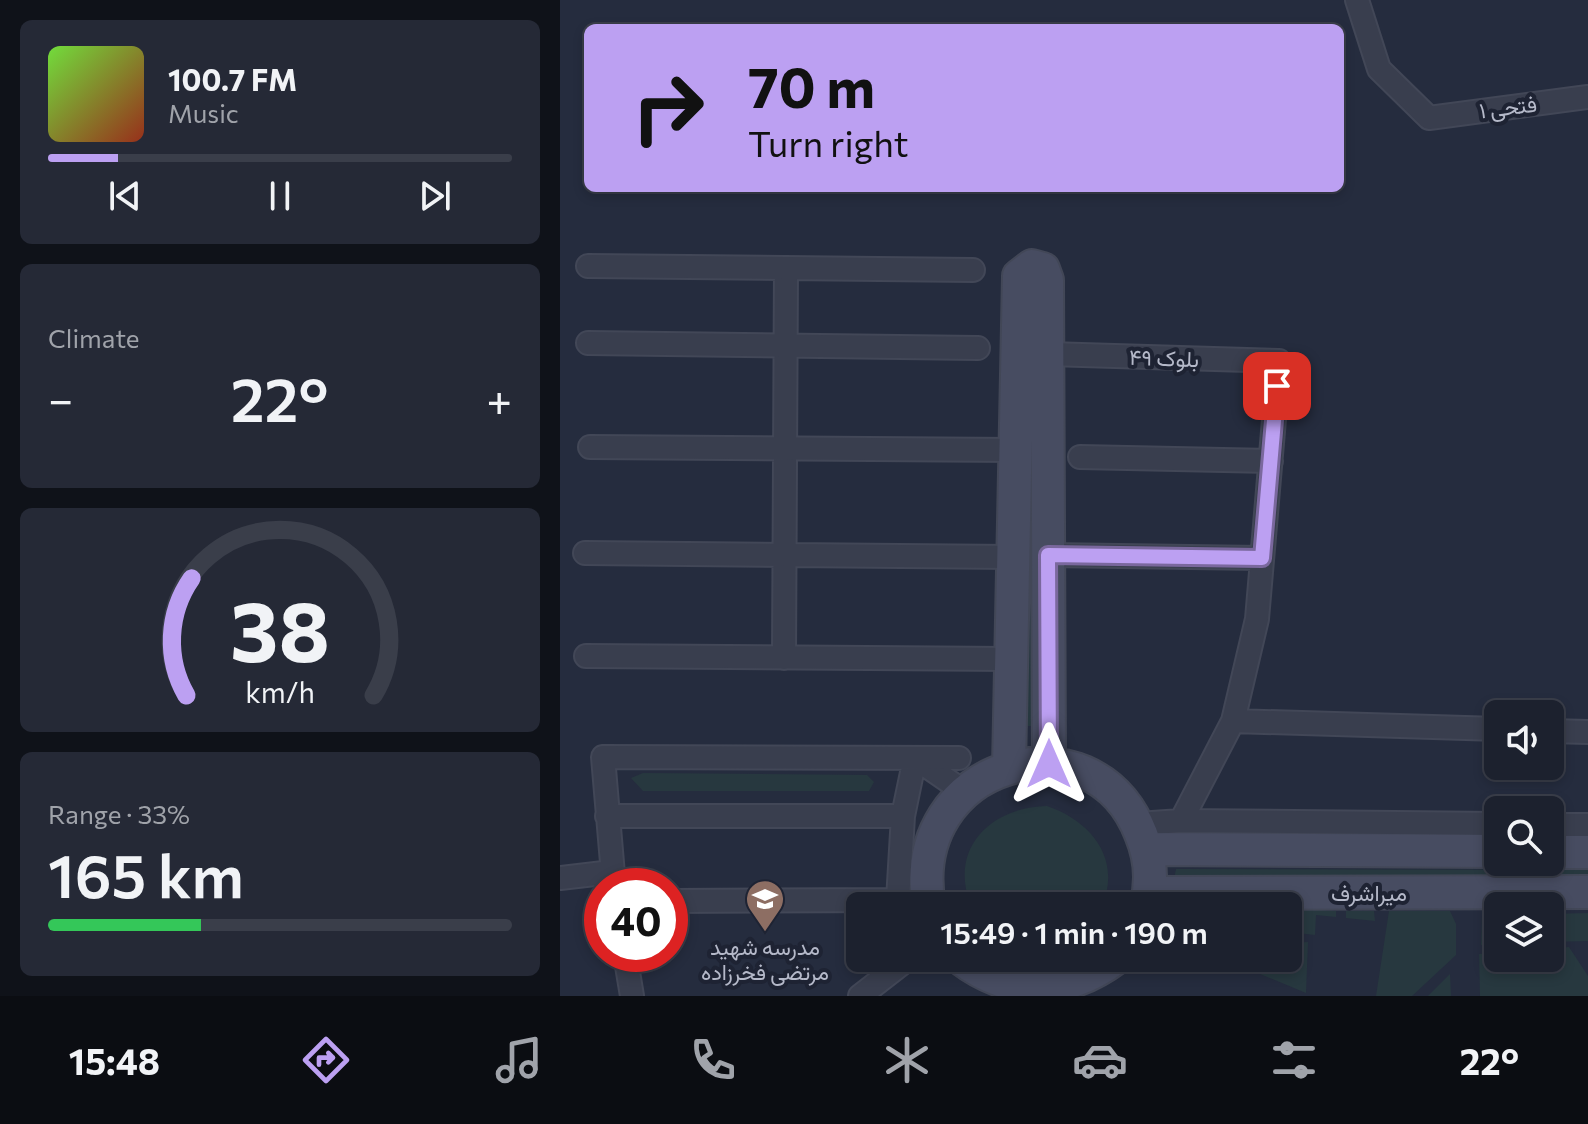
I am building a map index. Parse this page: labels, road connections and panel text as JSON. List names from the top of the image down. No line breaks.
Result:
{"streets":{"street":["فتحی ۱","بلوک ۴۹","میراشرف"]},"places":{"school or university":["مدرسه شهید مرتضی فخرزاده"]},"page":{"turn":["70 m","Turn right"],"song":["100.7 FM","Music"],"tile":["Climate",["Range · 33%","165 km"]],"heat":["−","22°","+"],"limit":"40","trip":"15:49 · 1 min · 190 m","tabs":["15:48","22°"],"gauge":["38","km/h"]}}
